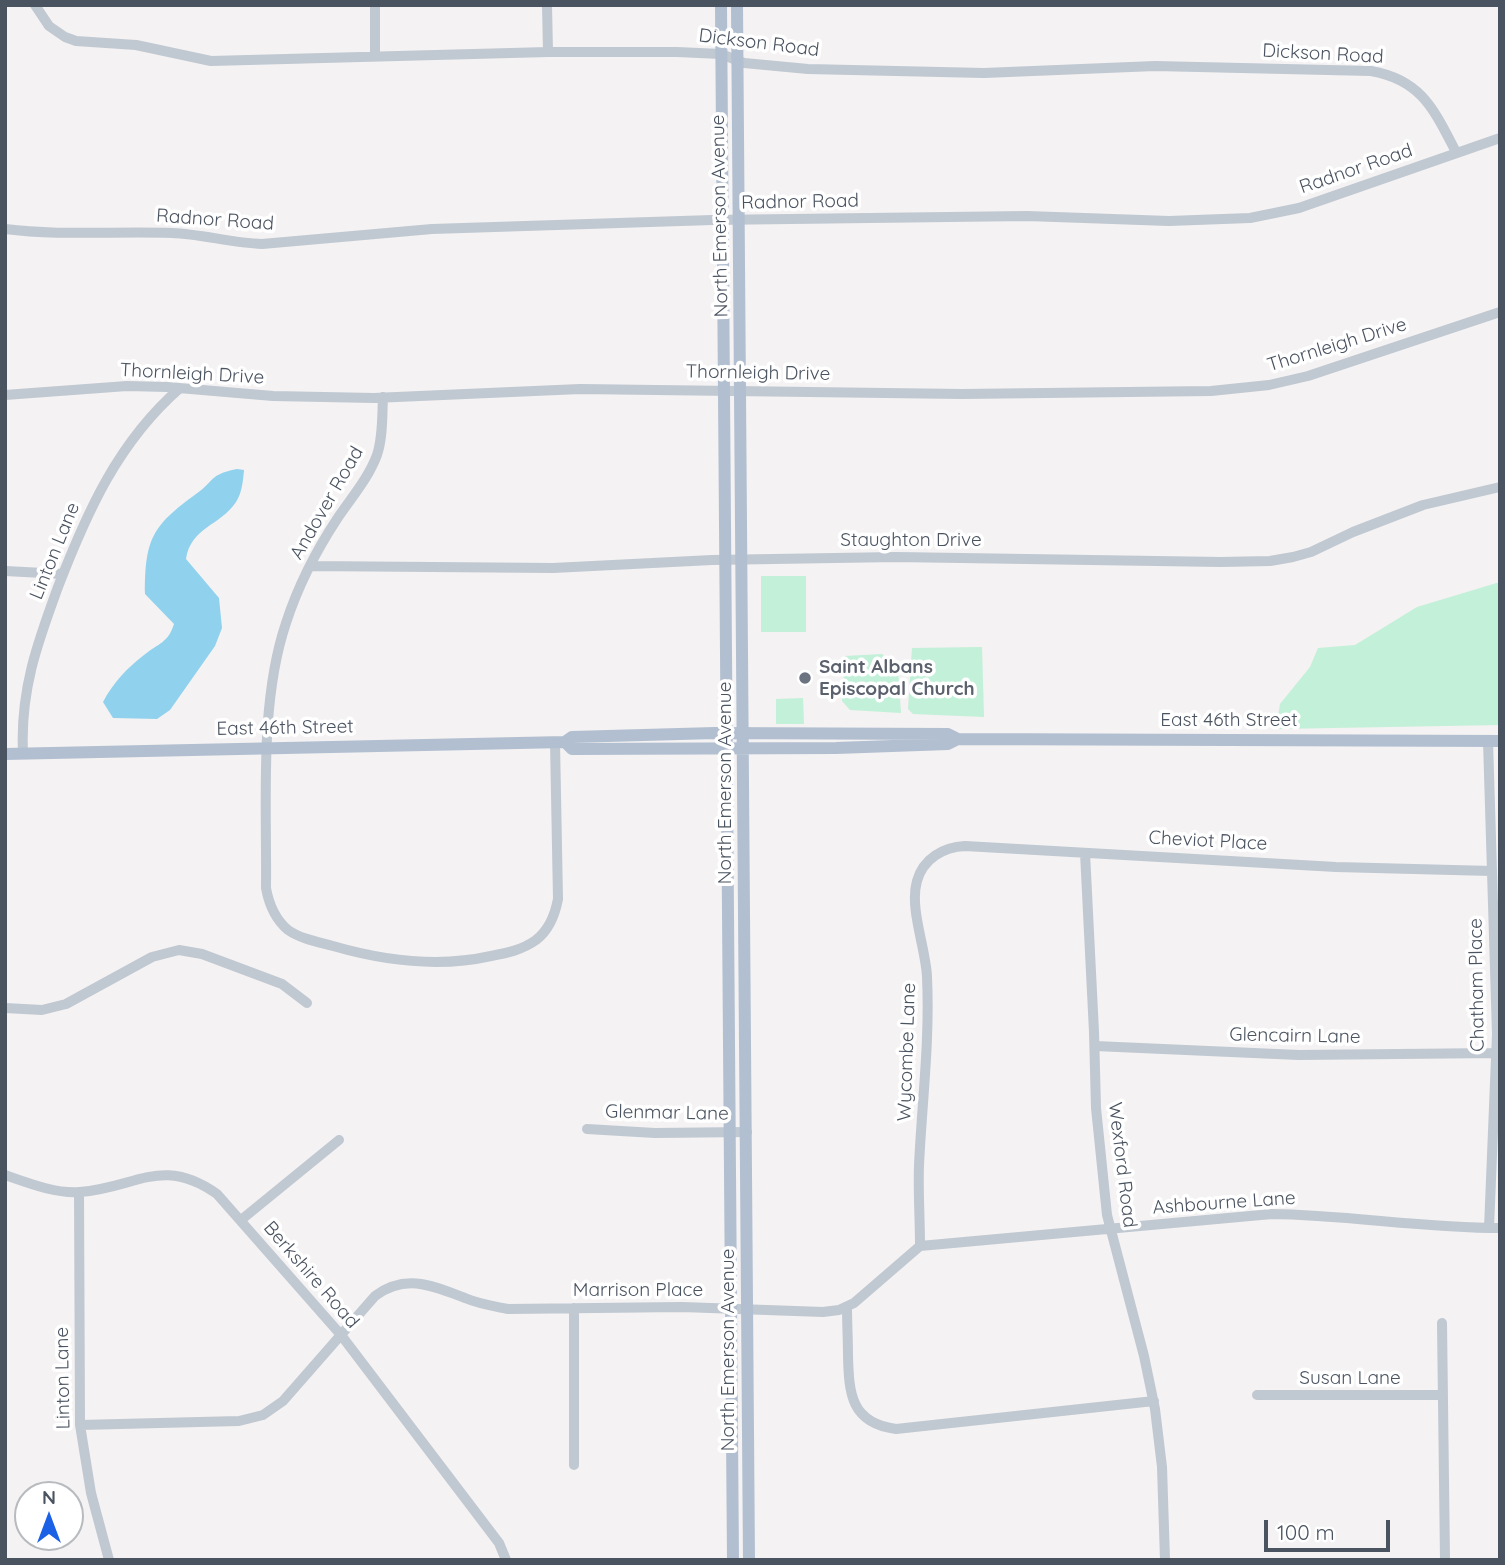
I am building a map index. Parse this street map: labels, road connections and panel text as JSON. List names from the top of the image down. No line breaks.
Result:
{"streets":{"main road":["North Emerson Avenue","East 46th Street"],"street":["Dickson Road","Radnor Road","Thornleigh Drive","Andover Road","Staughton Drive","Linton Lane","Cheviot Place","Chatham Place","Glencairn Lane","Wycombe Lane","Glenmar Lane","Wexford Road","Ashbourne Lane","Berkshire Road","Marrison Place","Susan Lane"]},"crossings":[["Dickson Road","Radnor Road"],["Dickson Road","North Emerson Avenue"],["Radnor Road","North Emerson Avenue"],["North Emerson Avenue","Thornleigh Drive"],["North Emerson Avenue","Staughton Drive"],["North Emerson Avenue","East 46th Street"],["North Emerson Avenue","Glenmar Lane"],["North Emerson Avenue","Marrison Place"],["Thornleigh Drive","Andover Road"],["Thornleigh Drive","Linton Lane"],["Andover Road","Staughton Drive"],["Andover Road","East 46th Street"],["Linton Lane","East 46th Street"],["Linton Lane","Berkshire Road"],["Linton Lane","Marrison Place"],["East 46th Street","Chatham Place"],["Cheviot Place","Chatham Place"],["Cheviot Place","Wycombe Lane"],["Cheviot Place","Wexford Road"],["Chatham Place","Glencairn Lane"],["Chatham Place","Ashbourne Lane"],["Glencairn Lane","Wexford Road"],["Wycombe Lane","Ashbourne Lane"],["Wexford Road","Ashbourne Lane"],["Berkshire Road","Marrison Place"]],"places":["Saint Albans Episcopal Church"],"scale_bar":"100 m","north":"top"}
